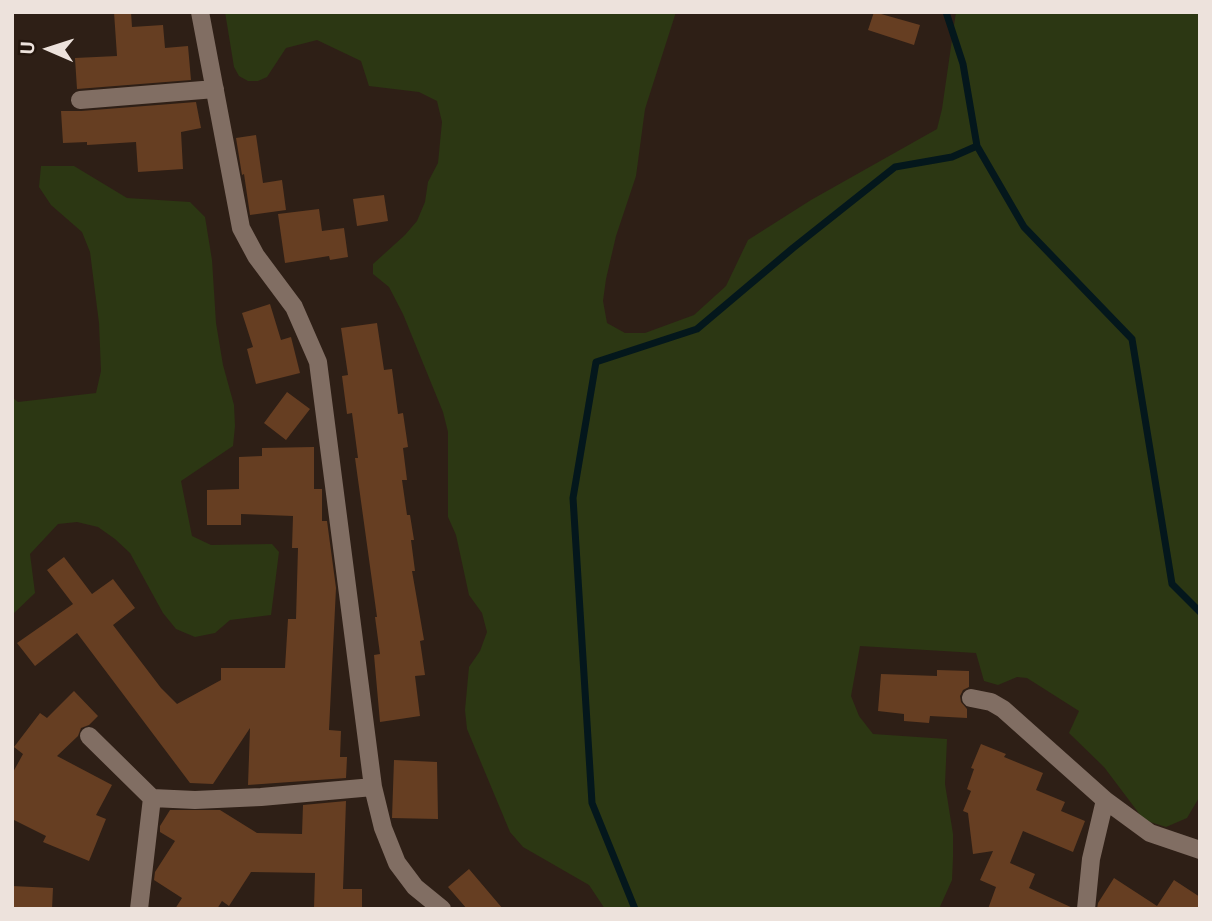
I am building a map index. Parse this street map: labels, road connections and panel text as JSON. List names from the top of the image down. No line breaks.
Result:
{"north":"left"}
